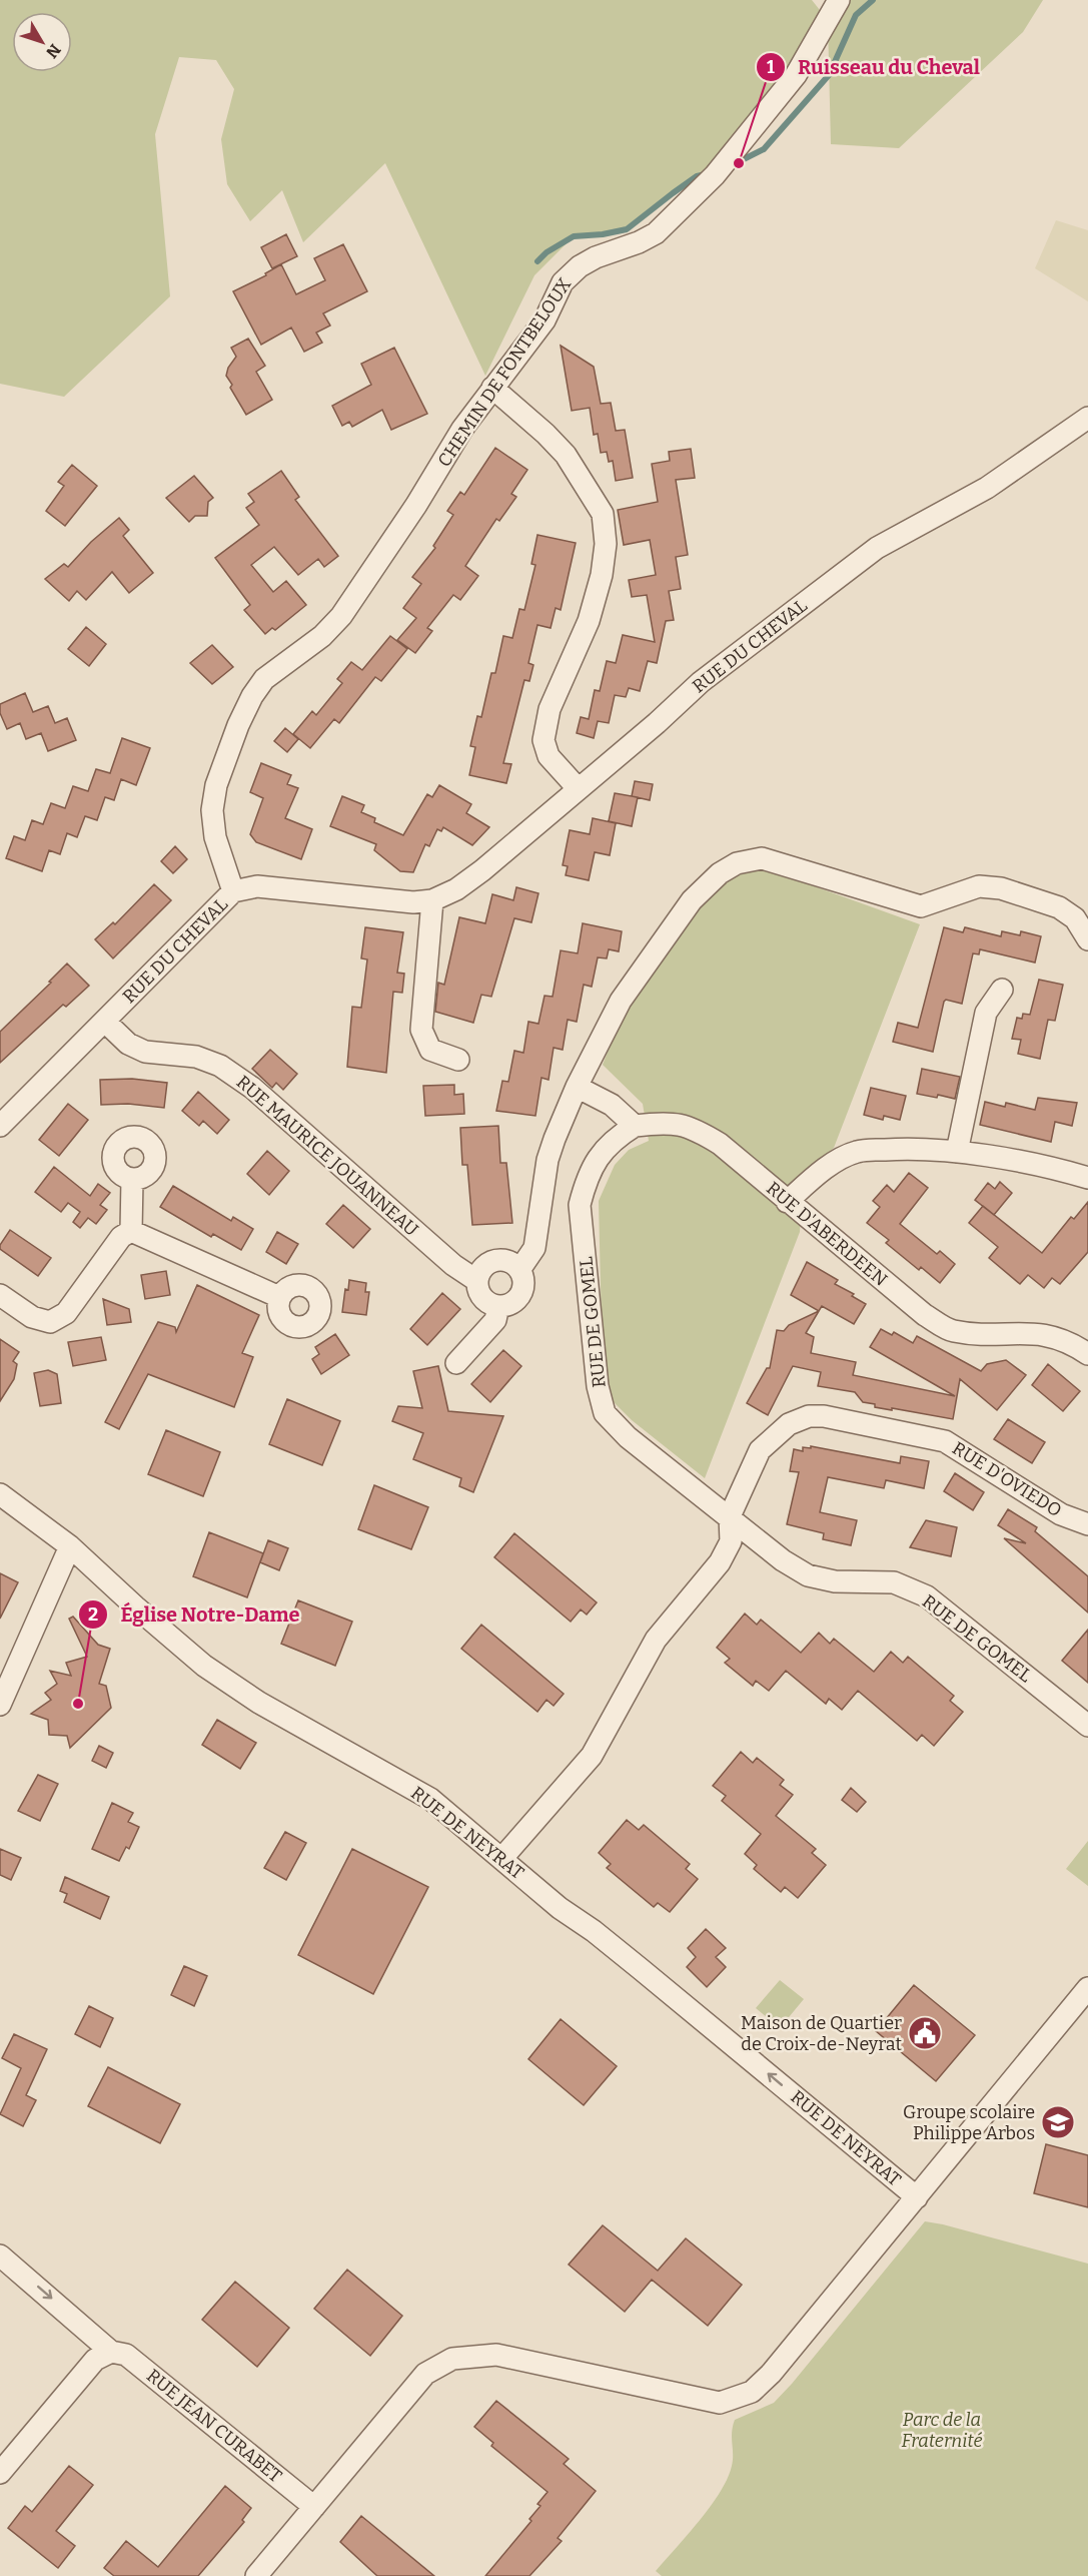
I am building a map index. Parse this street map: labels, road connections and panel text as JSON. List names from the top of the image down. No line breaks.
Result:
{"streets":{"street":["CHEMIN DE FONTBELOUX","RUE DU CHEVAL","RUE MAURICE JOUANNEAU","RUE D'ABERDEEN","RUE DE GOMEL","RUE D'OVIEDO","RUE DE NEYRAT","RUE JEAN CURABET"]},"crossings":[["CHEMIN DE FONTBELOUX","RUE DU CHEVAL"],["RUE DU CHEVAL","RUE MAURICE JOUANNEAU"],["RUE D'ABERDEEN","RUE DE GOMEL"],["RUE DE GOMEL","RUE D'OVIEDO"]],"one_way":["RUE DE NEYRAT","RUE JEAN CURABET"],"parks":["Parc de la Fraternité"],"places":{"other":["Ruisseau du Cheval","Église Notre-Dame"],"public building":["Maison de Quartier de Croix-de-Neyrat"],"school or university":["Groupe scolaire Philippe Arbos"]},"north":"bottom right"}
